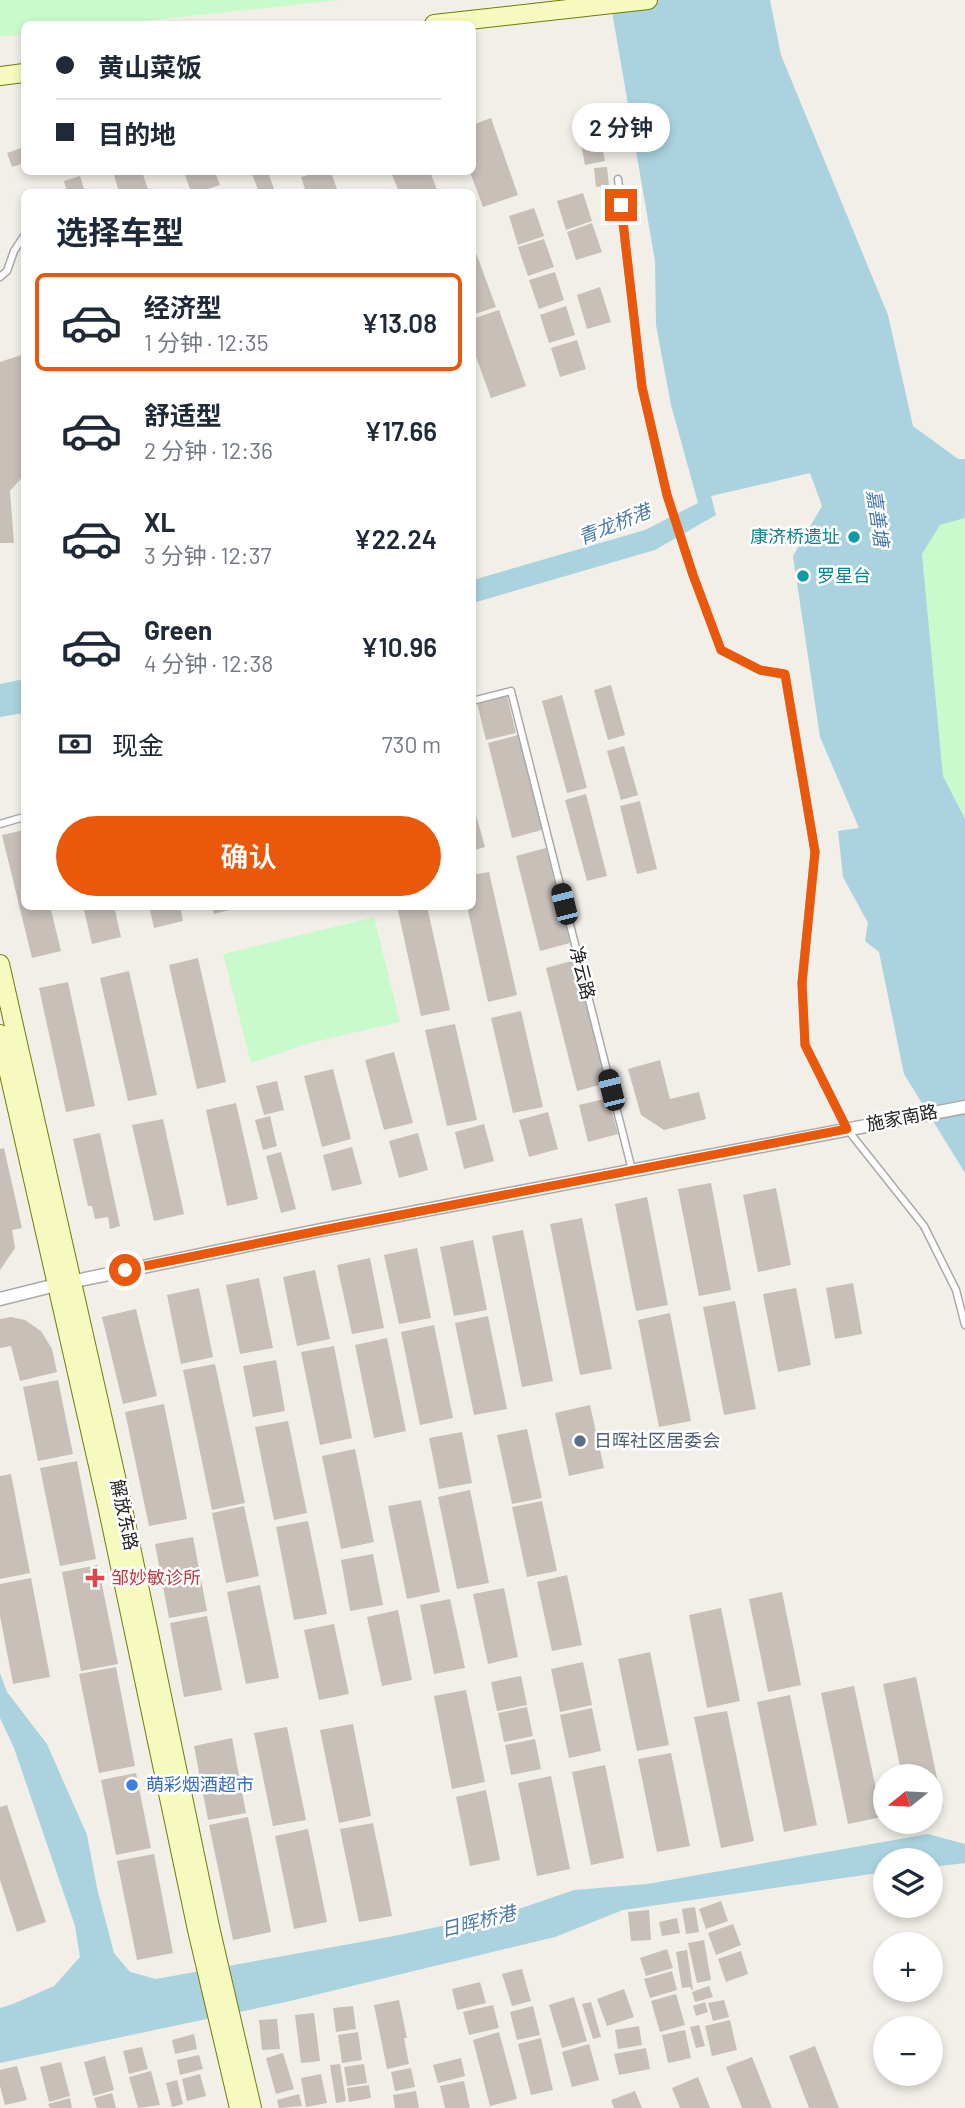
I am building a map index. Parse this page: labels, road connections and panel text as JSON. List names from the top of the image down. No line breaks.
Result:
{"streets":{"main road":["解放东路"],"street":["施家南路"],"lane":["净云路"]},"crossings":[["净云路","施家南路"],["施家南路","解放东路"]],"water":["嘉善塘","青龙桥港","日晖桥港"],"places":{"other":["康济桥遗址","罗星台","日晖社区居委会","萌彩烟酒超市"],"health":["邹妙敏诊所"]},"north":"left","page":{"banner":["黄山菜饭","目的地"],"bubble":"2 分钟","heading":"选择车型","list":[{"name":"经济型","note":"1 分钟 · 12:35","value":"¥13.08"},{"name":"舒适型","note":"2 分钟 · 12:36","value":"¥17.66"},{"name":"XL","note":"3 分钟 · 12:37","value":"¥22.24"},{"name":"Green","note":"4 分钟 · 12:38","value":"¥10.96"}],"pay":["现金","730 m"],"buttons":"确认","map_buttons":["+","−"]}}
